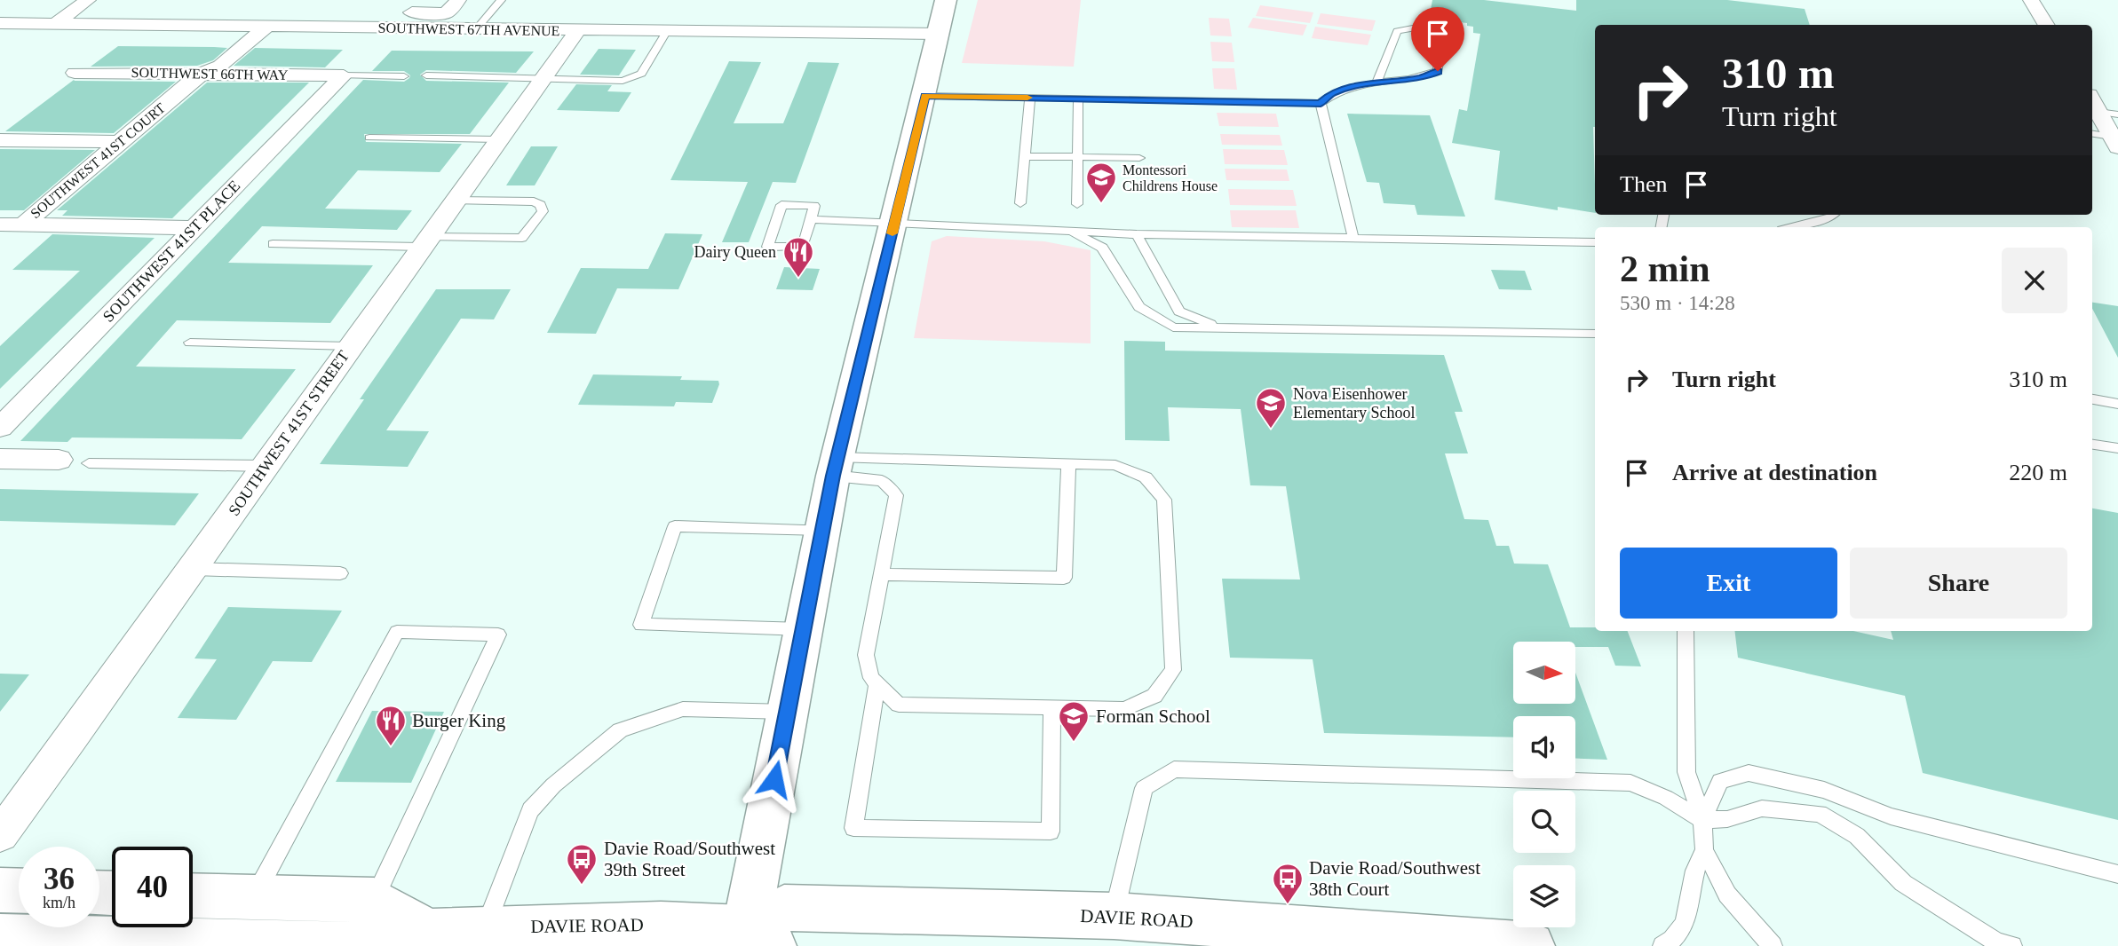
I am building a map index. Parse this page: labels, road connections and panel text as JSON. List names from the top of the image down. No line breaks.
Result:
{"streets":{"street":["SOUTHWEST 67TH AVENUE","SOUTHWEST 66TH WAY","SOUTHWEST 41ST COURT","SOUTHWEST 41ST PLACE","SOUTHWEST 41ST STREET","DAVIE ROAD"]},"crossings":[["SOUTHWEST 67TH AVENUE","SOUTHWEST 41ST COURT"],["SOUTHWEST 67TH AVENUE","SOUTHWEST 41ST STREET"],["SOUTHWEST 66TH WAY","SOUTHWEST 41ST COURT"],["SOUTHWEST 66TH WAY","SOUTHWEST 41ST PLACE"]],"places":{"school or university":["Montessori Childrens House","Nova Eisenhower Elementary School","Forman School"],"restaurant":["Dairy Queen","Burger King"],"bus stop":["Davie Road/Southwest 39th Street","Davie Road/Southwest 38th Court"]},"north":"right","page":{"turn":["310 m","Turn right"],"then":"Then","heading":["2 min","530 m · 14:28"],"list":[{"name":"Turn right","value":"310 m"},{"name":"Arrive at destination","value":"220 m"}],"buttons":["Exit","Share"],"speed":"36 km/h","limit":"40"}}
